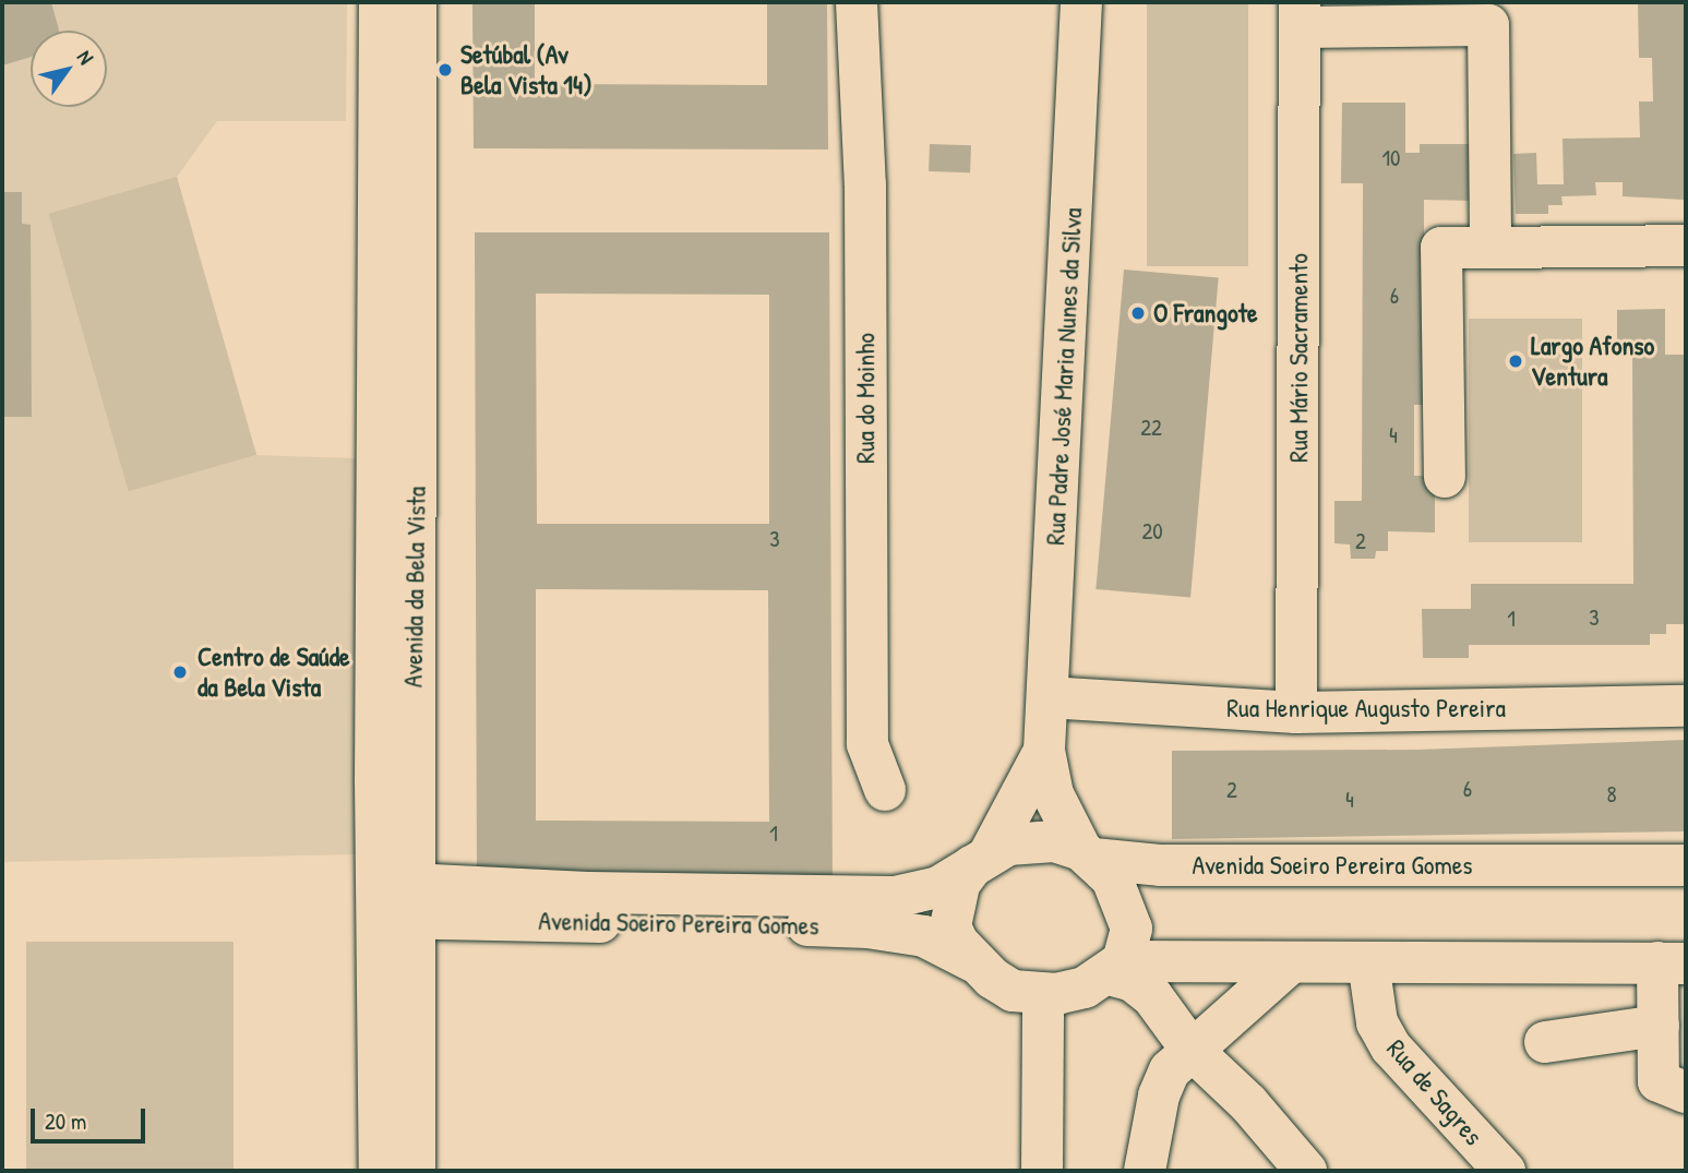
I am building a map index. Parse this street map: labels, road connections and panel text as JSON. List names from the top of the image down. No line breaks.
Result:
{"streets":{"street":["Rua Mário Sacramento","Rua Padre José Maria Nunes da Silva","Rua do Moinho","Avenida da Bela Vista","Rua Henrique Augusto Pereira","Avenida Soeiro Pereira Gomes","Rua de Sagres"]},"crossings":[["Rua Mário Sacramento","Rua Henrique Augusto Pereira"],["Rua Padre José Maria Nunes da Silva","Rua Henrique Augusto Pereira"],["Rua Padre José Maria Nunes da Silva","Avenida Soeiro Pereira Gomes"],["Avenida da Bela Vista","Avenida Soeiro Pereira Gomes"],["Avenida Soeiro Pereira Gomes","Rua de Sagres"]],"places":["Setúbal (Av Bela Vista 14)","O Frangote","Largo Afonso Ventura","Centro de Saúde da Bela Vista"],"house_numbers":["10","6","22","4","20","3","2","3","1","6","2","8","4","1"],"scale_bar":"20 m","north":"top right"}
